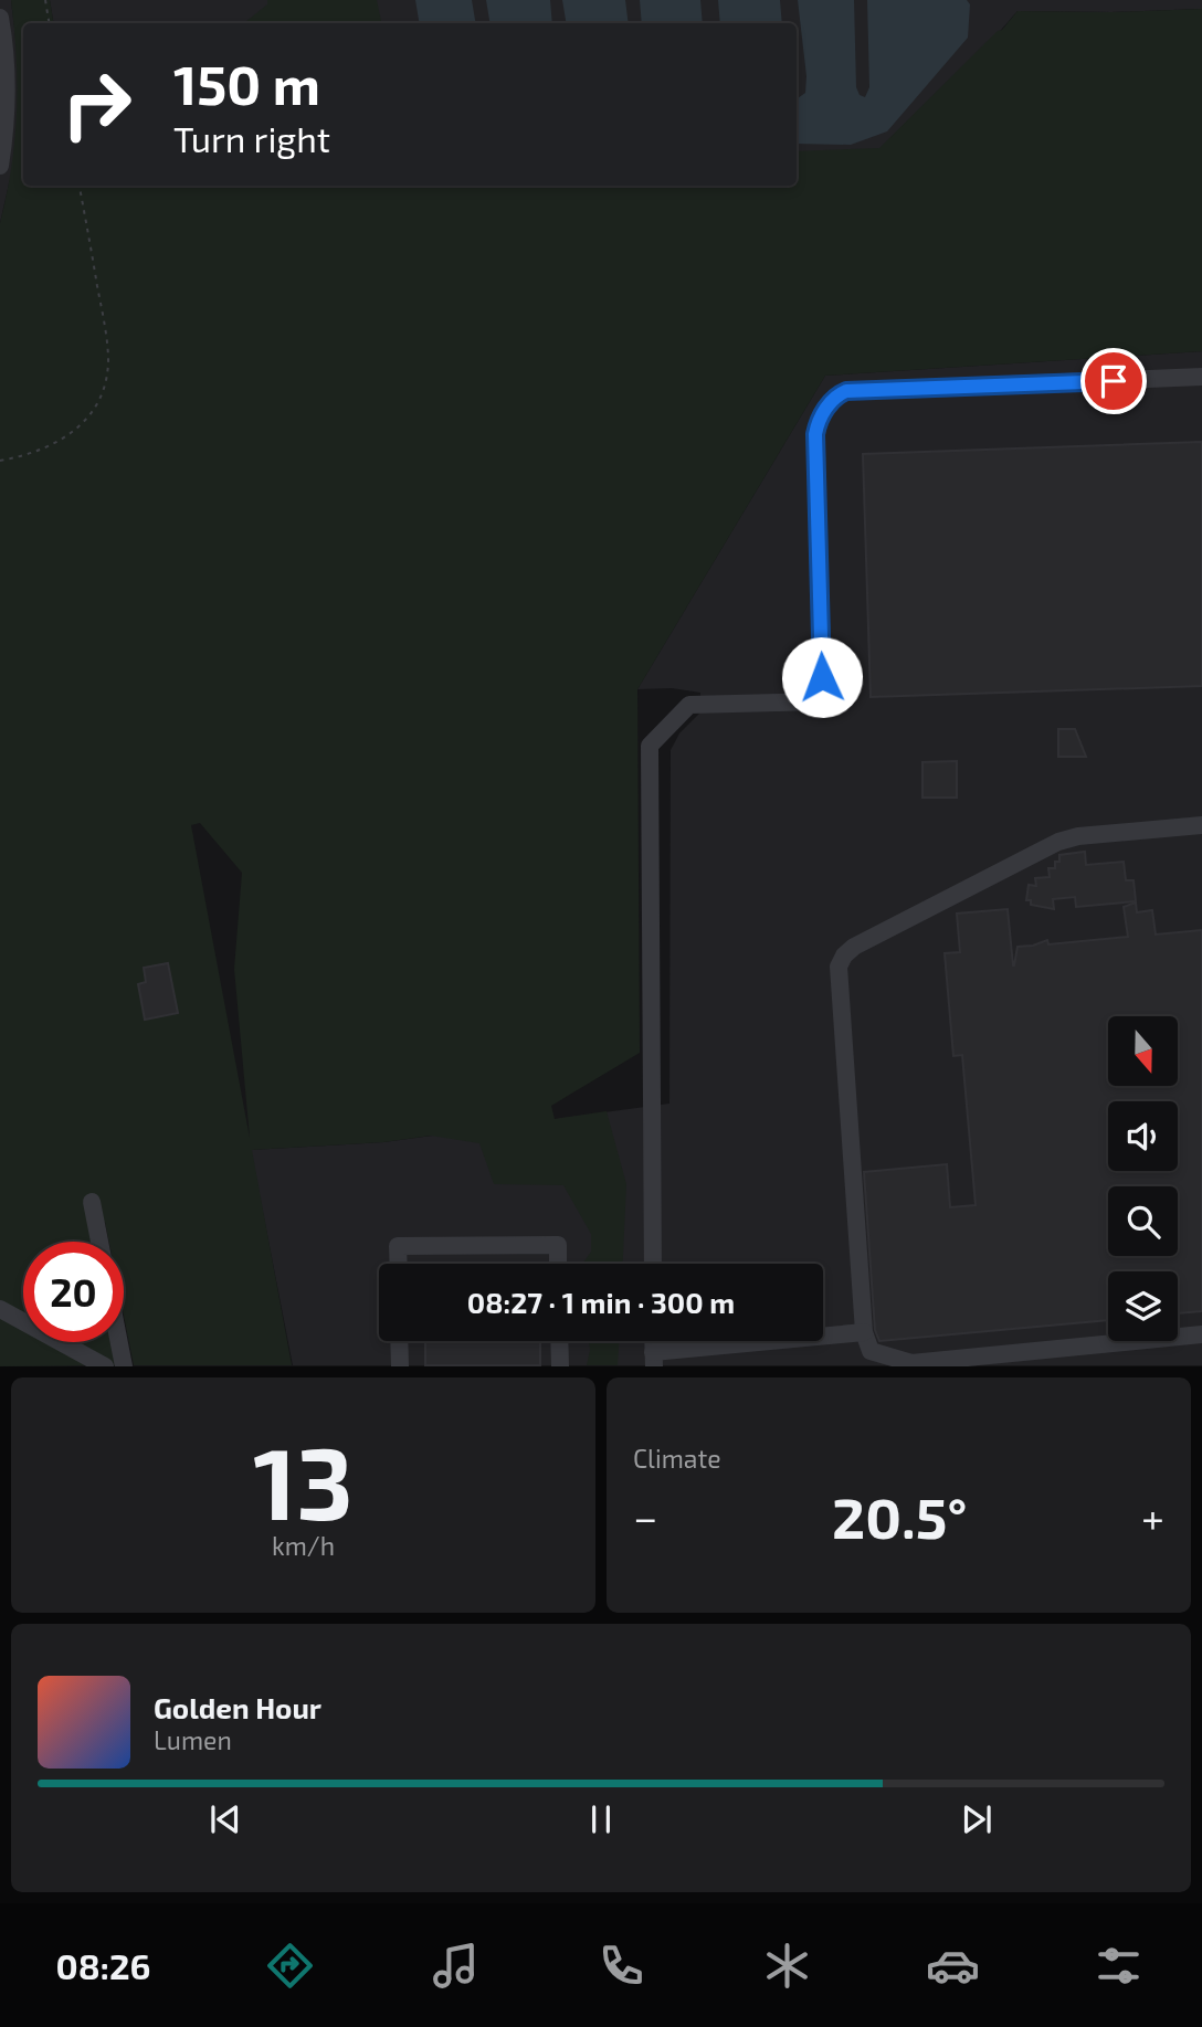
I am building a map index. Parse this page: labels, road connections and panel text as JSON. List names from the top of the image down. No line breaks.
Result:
{"north":"bottom","page":{"turn":["150 m","Turn right"],"limit":"20","trip":"08:27 · 1 min · 300 m","tile":[["13","km/h"],"Climate"],"heat":["−","20.5°","+"],"song":["Golden Hour","Lumen"],"tabs":"08:26"}}
